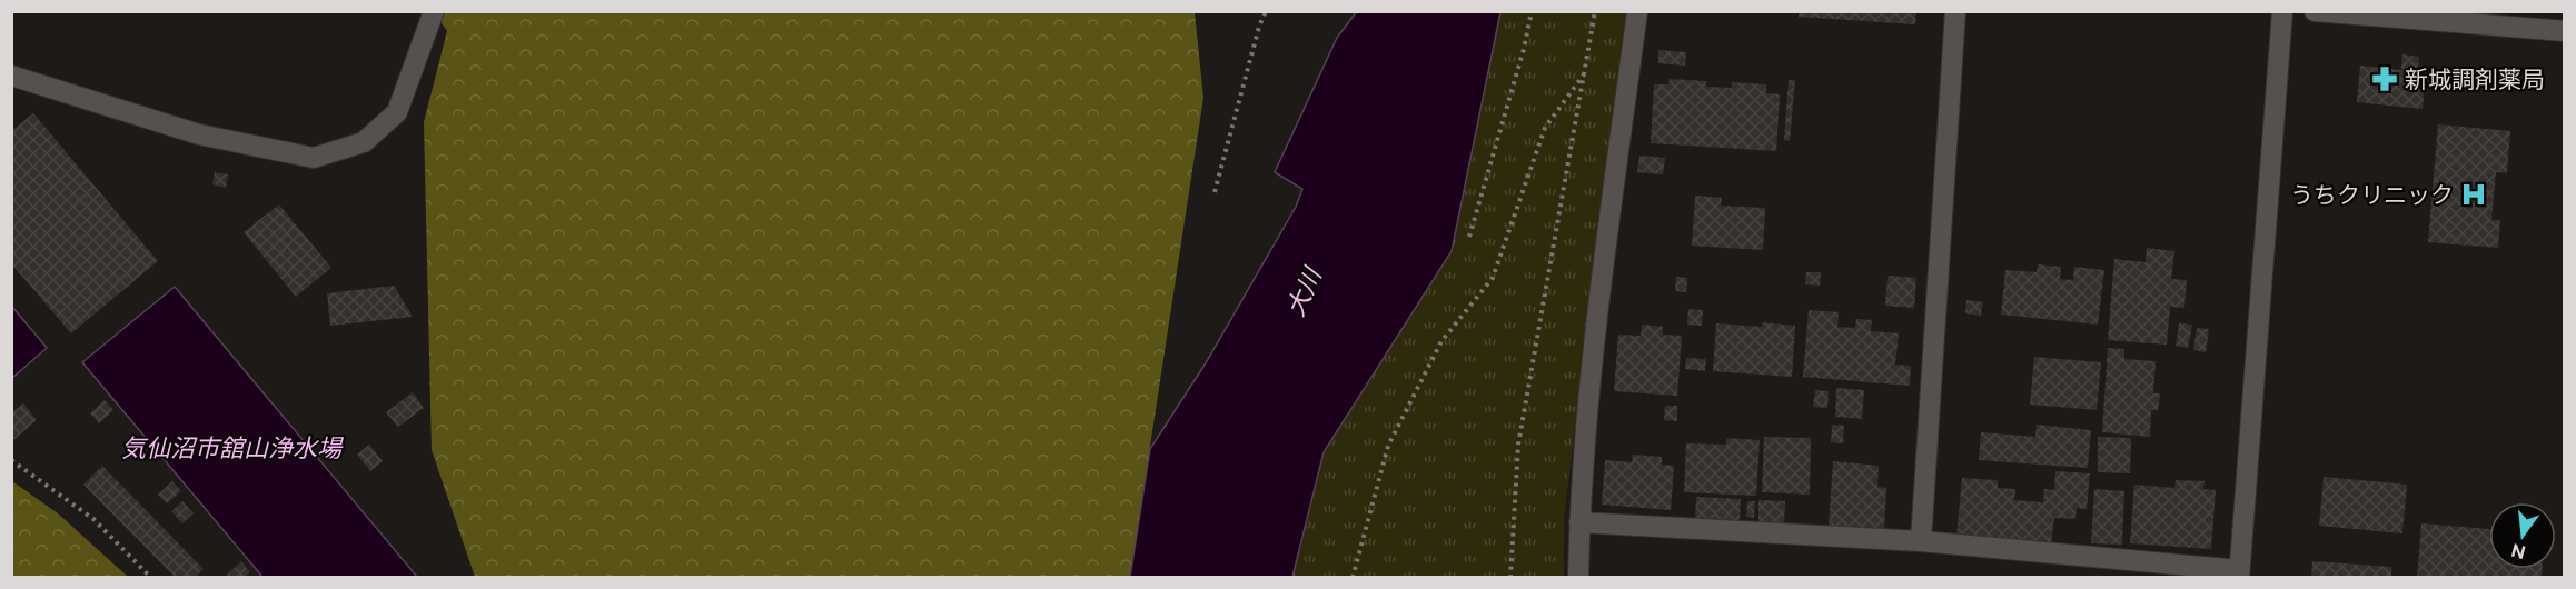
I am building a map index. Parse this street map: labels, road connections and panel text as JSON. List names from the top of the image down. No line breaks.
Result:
{"water":["大川","気仙沼市舘山浄水場"],"places":{"pharmacy":["新城調剤薬局"],"hospital":["うちクリニック"]},"north":"bottom"}
